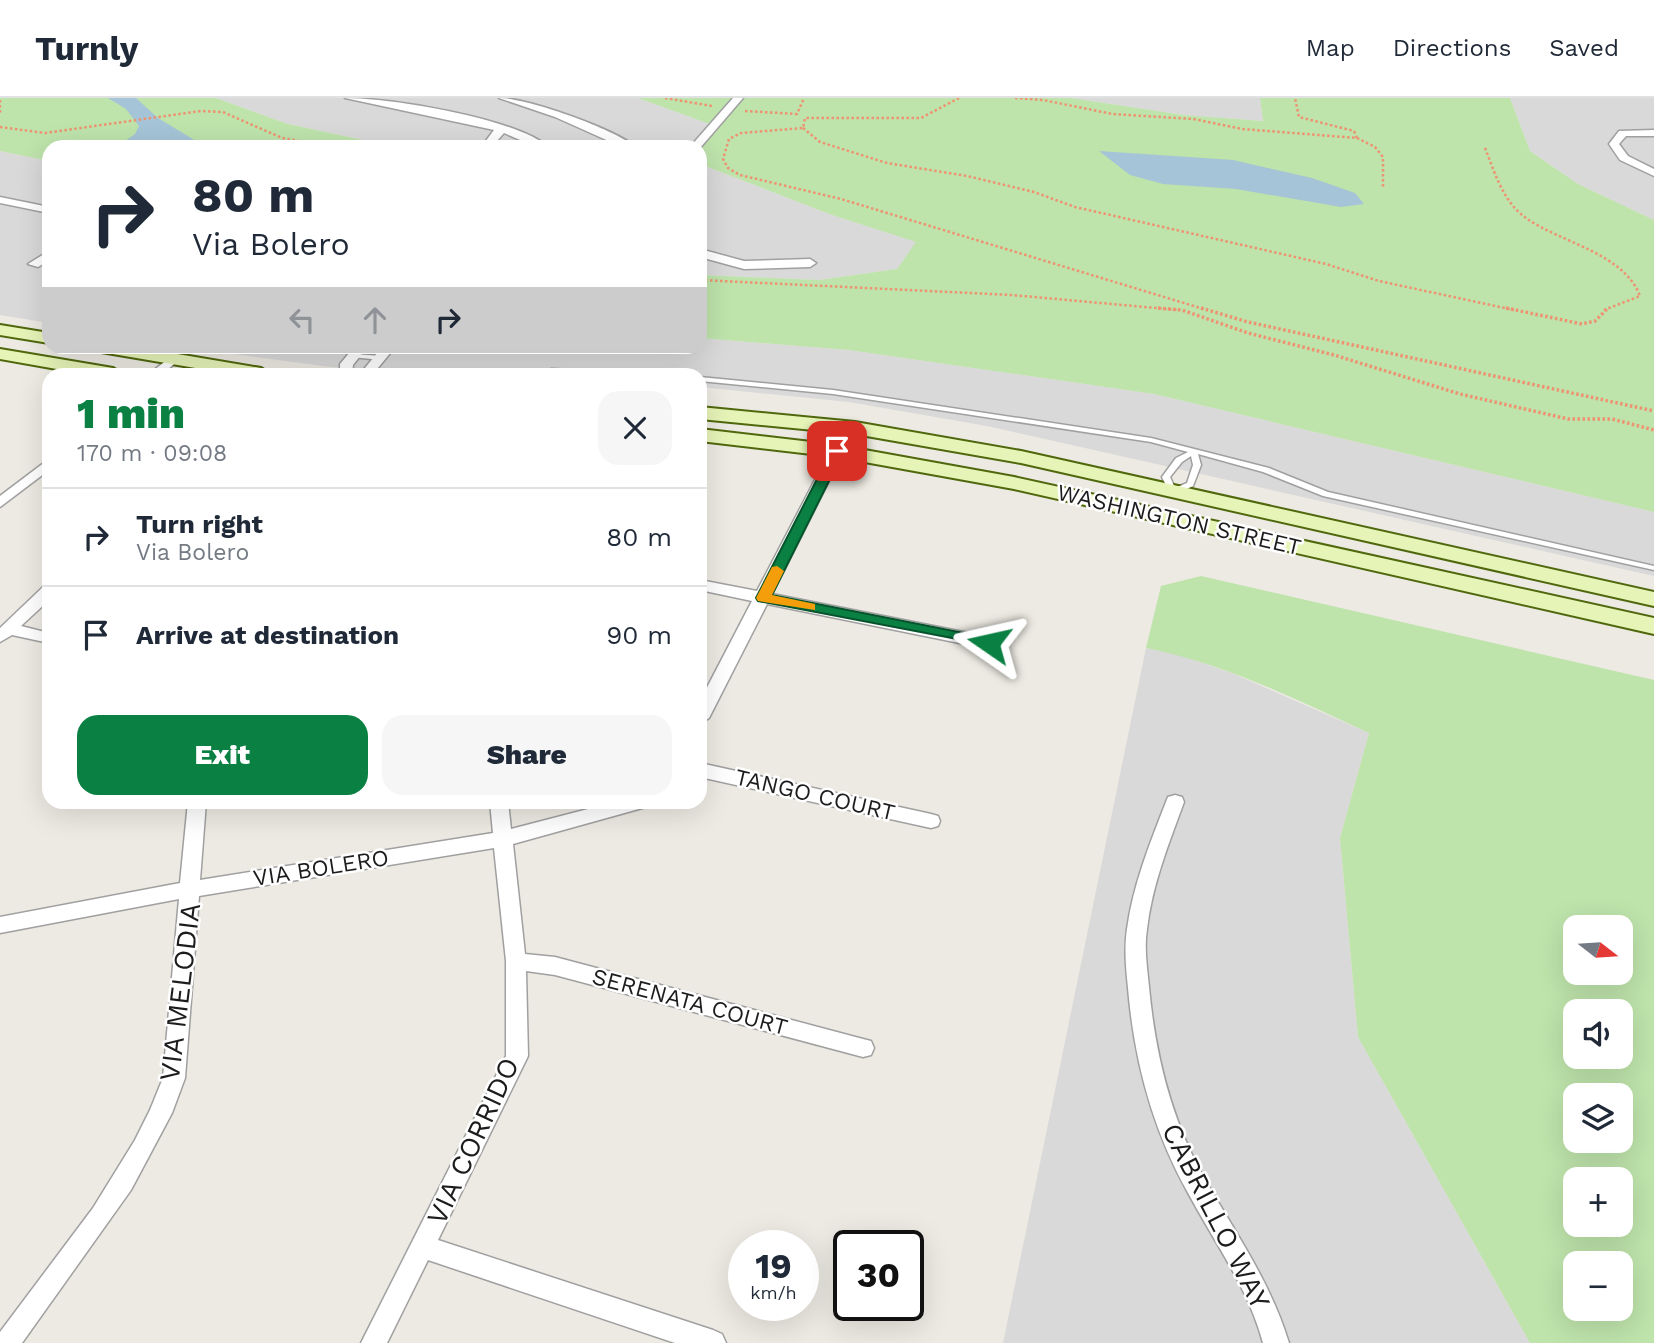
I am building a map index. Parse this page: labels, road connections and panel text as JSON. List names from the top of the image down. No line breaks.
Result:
{"streets":{"main road":["WASHINGTON STREET"],"street":["TANGO COURT","VIA BOLERO","VIA MELODIA","SERENATA COURT","VIA CORRIDO","CABRILLO WAY"]},"crossings":[["VIA BOLERO","VIA MELODIA"],["VIA BOLERO","VIA CORRIDO"],["SERENATA COURT","VIA CORRIDO"]],"north":"right","page":{"header":"Turnly","nav":["Map","Directions","Saved"],"turn":["80 m","Via Bolero"],"heading":["1 min","170 m · 09:08"],"list":[{"name":"Turn right","note":"Via Bolero","value":"80 m"},{"name":"Arrive at destination","value":"90 m"}],"buttons":["Exit","Share"],"map_buttons":["+","−"],"speed":"19 km/h","limit":"30"}}
